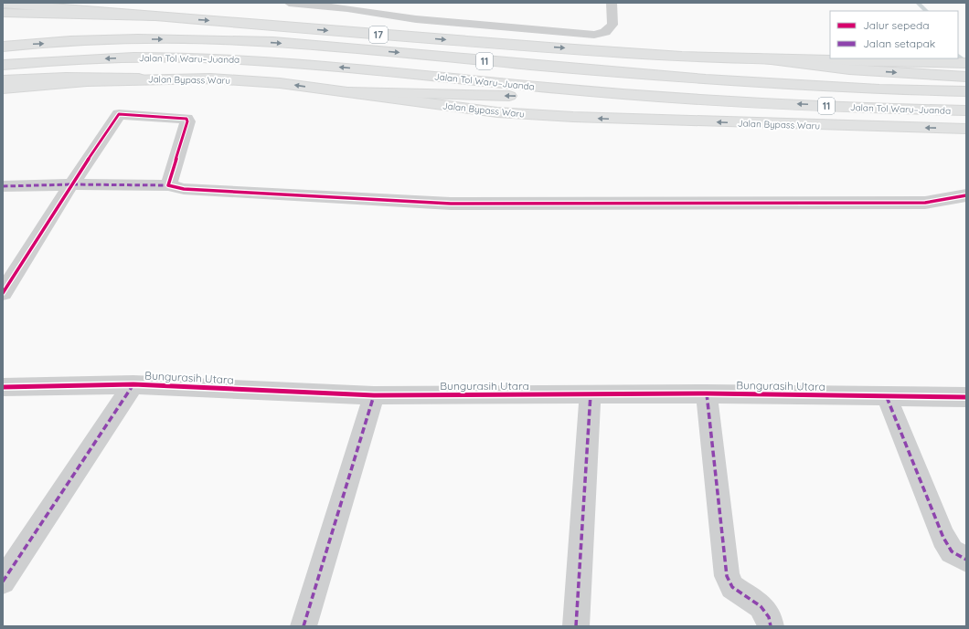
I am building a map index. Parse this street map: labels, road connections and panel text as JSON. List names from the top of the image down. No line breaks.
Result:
{"streets":{"highway":["17","Jalan Tol Waru–Juanda","11","Jalan Bypass Waru"],"street":["Bungurasih Utara"]},"legend":["Jalur sepeda","Jalan setapak"]}
